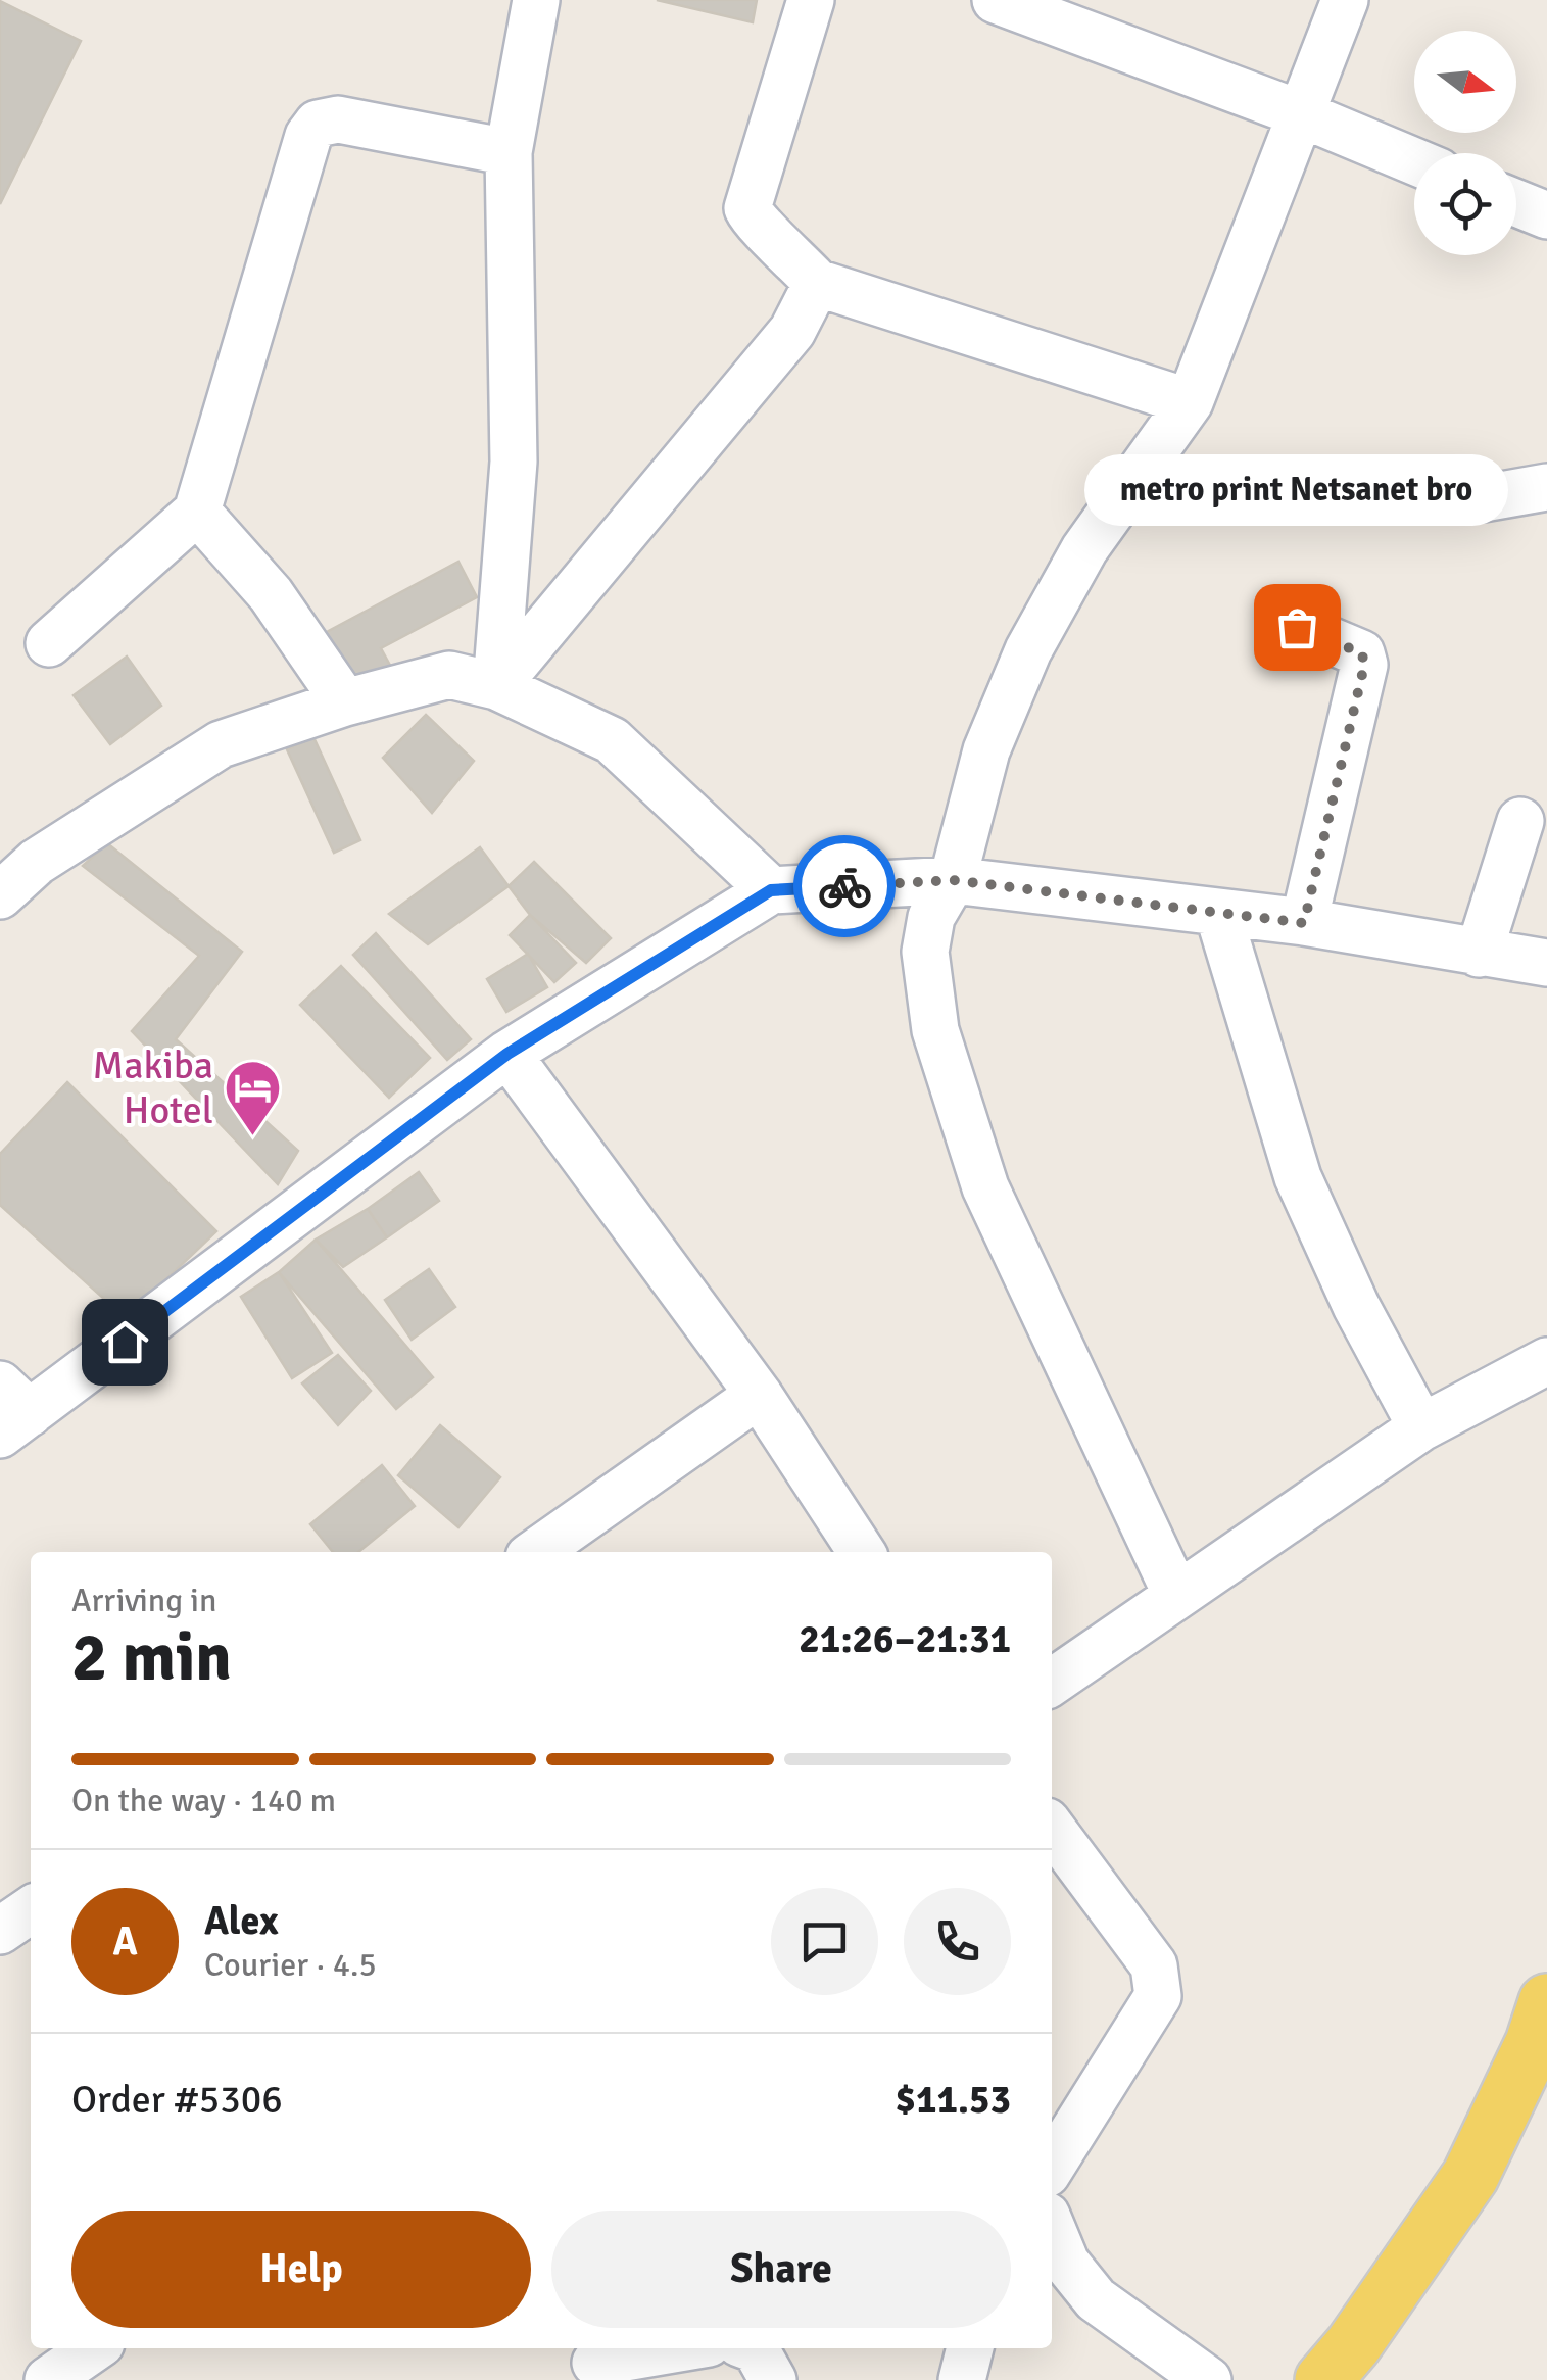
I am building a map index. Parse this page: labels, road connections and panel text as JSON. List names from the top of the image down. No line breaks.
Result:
{"places":{"other":["metro print Netsanet bro"],"hotel":["Makiba Hotel"]},"north":"right","page":{"bubble":"metro print Netsanet bro","heading":["2 min","Arriving in","21:26–21:31"],"panel":["Alex","Courier · 4.5","Order #5306","$11.53"],"bar":"On the way · 140 m","round":"A","buttons":["Help","Share"]}}
